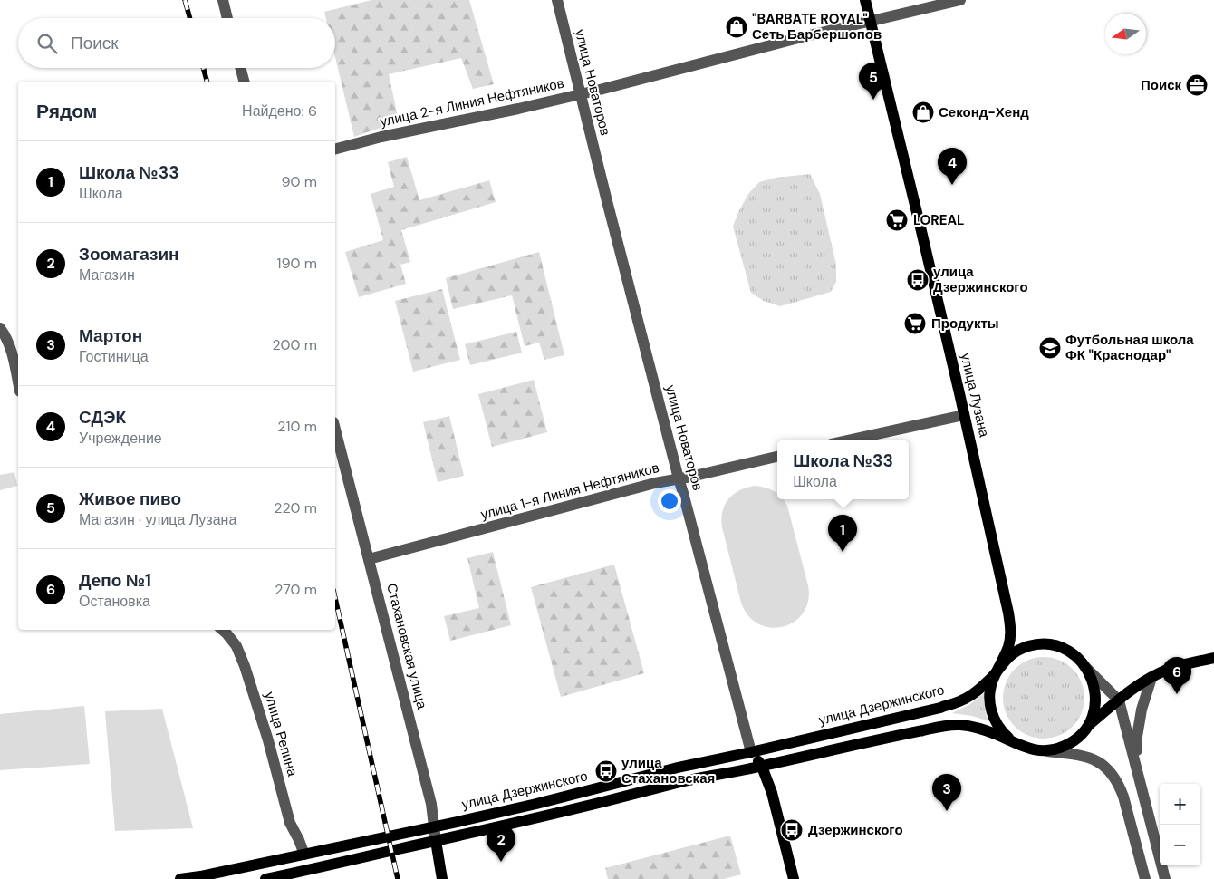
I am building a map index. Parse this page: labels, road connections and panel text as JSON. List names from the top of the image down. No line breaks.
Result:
{"streets":{"main road":["улица Новаторов","улица Лузана","Стахановская улица","улица Дзержинского"],"street":["улица 2-я Линия Нефтяников","улица 1-я Линия Нефтяников","улица Репина"]},"crossings":[["улица Новаторов","улица 2-я Линия Нефтяников"],["улица Новаторов","улица 1-я Линия Нефтяников"],["улица Новаторов","улица Дзержинского"],["улица 2-я Линия Нефтяников","улица Лузана"],["улица Лузана","улица Дзержинского"],["улица 1-я Линия Нефтяников","Стахановская улица"],["Стахановская улица","улица Дзержинского"],["улица Дзержинского","улица Репина"]],"places":{"shop":["\"BARBATE ROYAL\" Сеть Барбершопов","Секонд-Хенд"],"office":["Поиск"],"supermarket":["LOREAL","Продукты"],"bus stop":["улица Дзержинского","улица Стахановская","Дзержинского"],"school or university":["Футбольная школа ФК \"Краснодар\""]},"north":"left","page":{"search":"Поиск","pins":["5","4","1","6","3","2"],"heading":["Рядом","Найдено: 6"],"list":[{"mark":"1","name":"Школа №33","note":"Школа","value":"90 m"},{"mark":"2","name":"Зоомагазин","note":"Магазин","value":"190 m"},{"mark":"3","name":"Мартон","note":"Гостиница","value":"200 m"},{"mark":"4","name":"СДЭК","note":"Учреждение","value":"210 m"},{"mark":"5","name":"Живое пиво","note":"Магазин · улица Лузана","value":"220 m"},{"mark":"6","name":"Депо №1","note":"Остановка","value":"270 m"}],"popup":["Школа №33","Школа"],"map_buttons":["+","−"]}}
